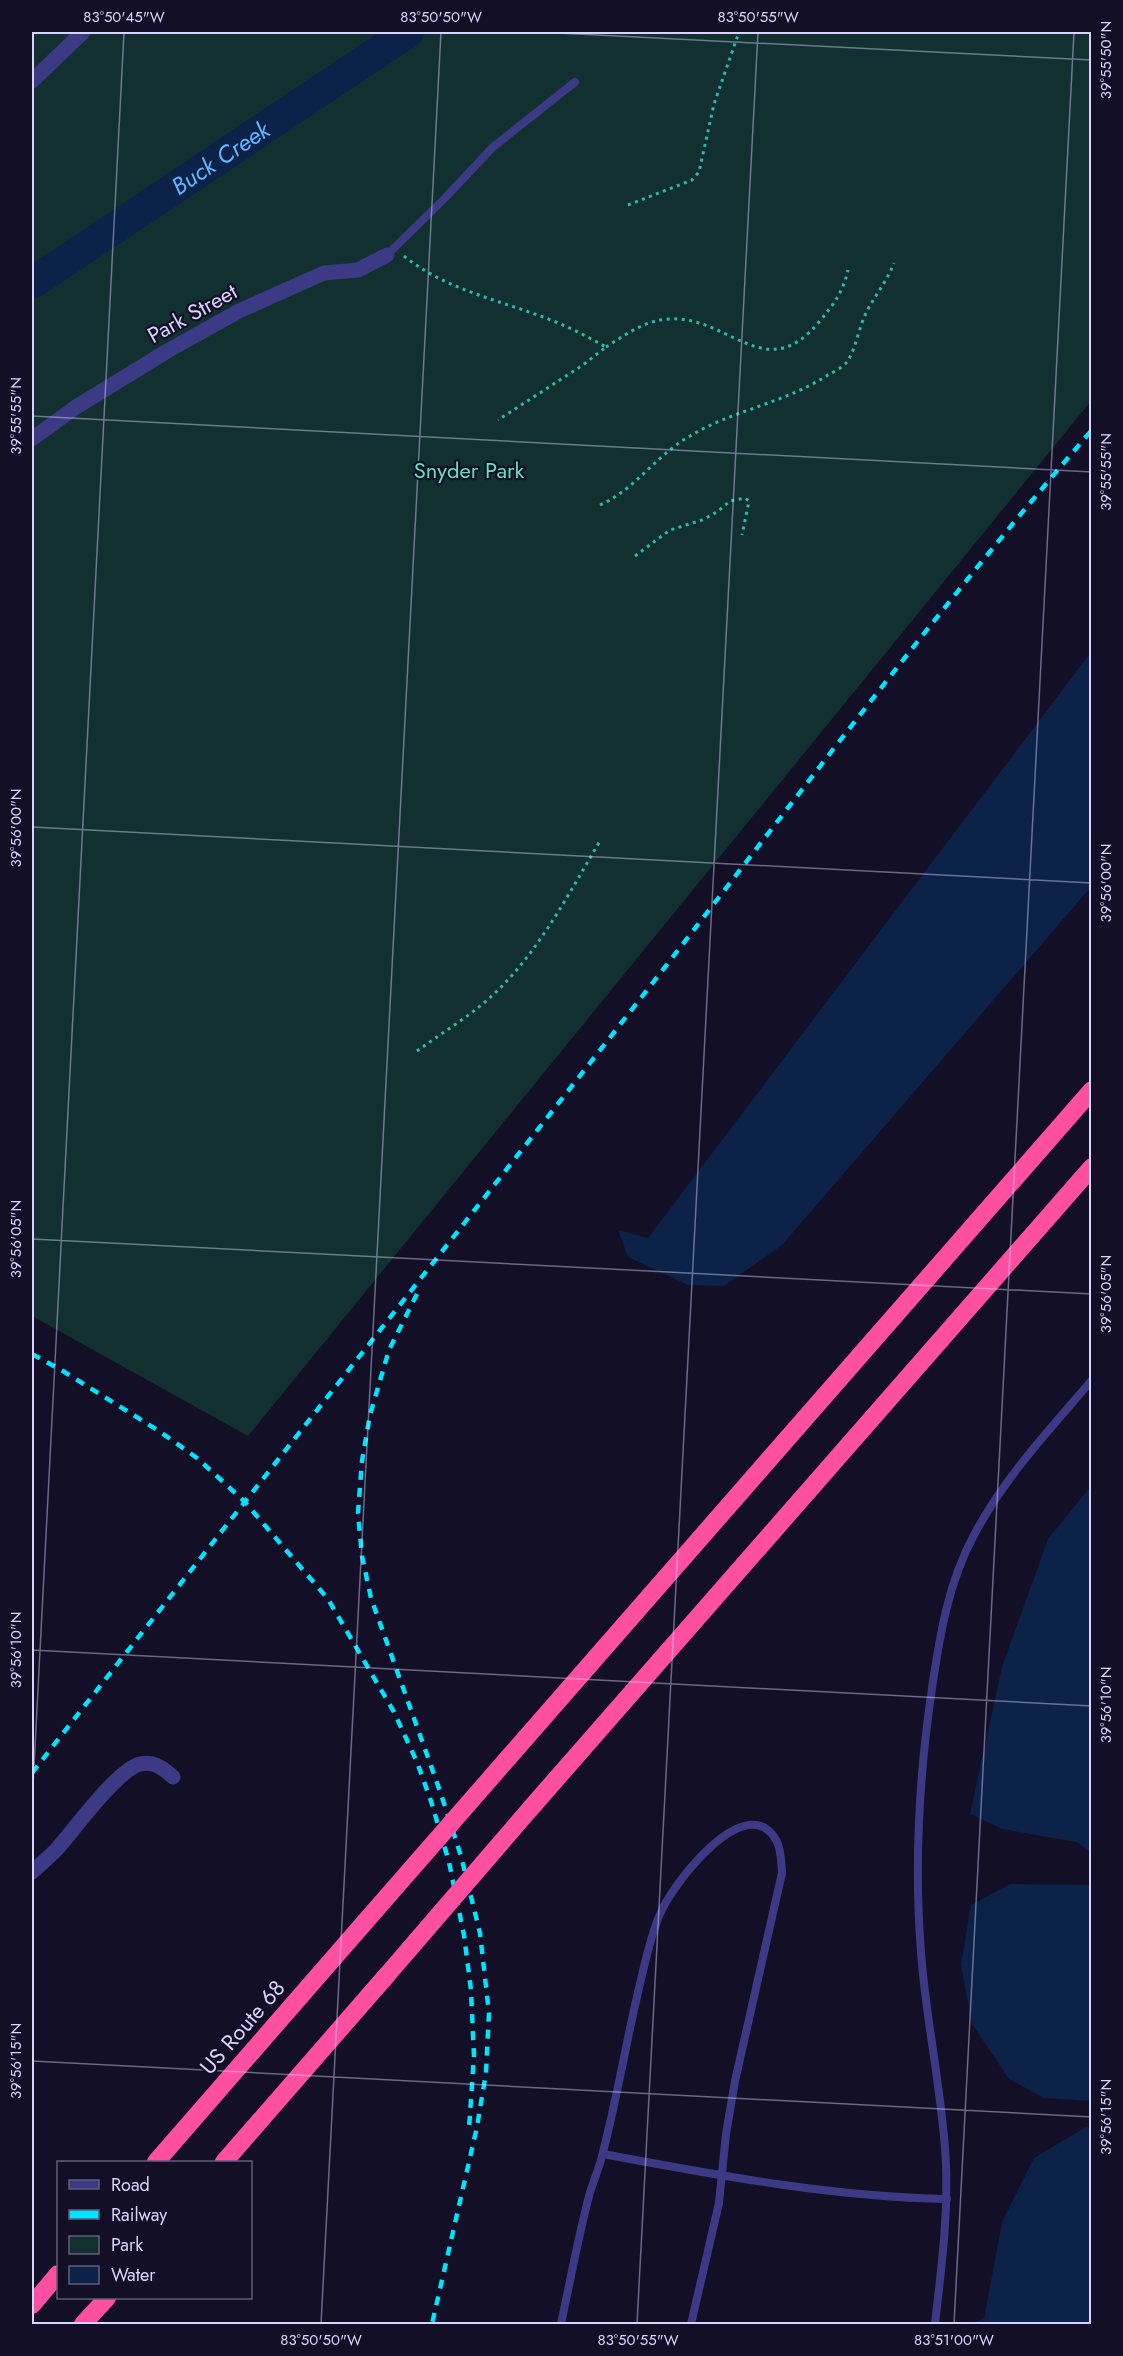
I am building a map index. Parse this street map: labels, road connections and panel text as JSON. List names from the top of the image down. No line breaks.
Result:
{"streets":{"highway":["US Route 68"],"street":["Park Street"]},"water":["Buck Creek"],"parks":["Snyder Park"],"legend":["Road","Railway","Park","Water"],"coordinates":["83°50'45\"W","83°50'50\"W","83°50'55\"W","39°55'50\"N","39°55'55\"N","39°56'00\"N","39°56'05\"N","39°56'10\"N","39°56'15\"N","83°51'00\"W"]}
